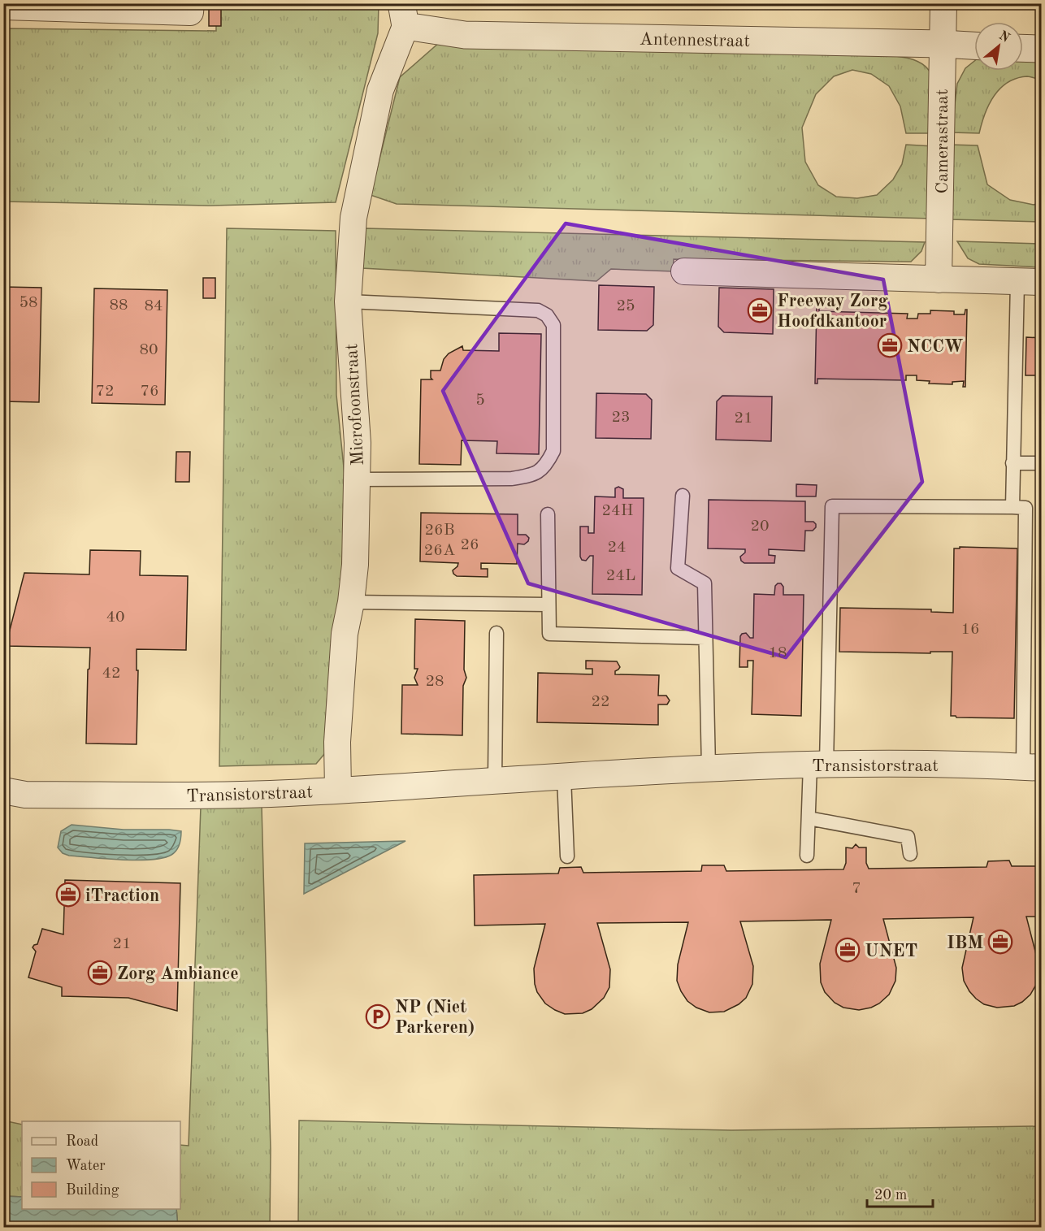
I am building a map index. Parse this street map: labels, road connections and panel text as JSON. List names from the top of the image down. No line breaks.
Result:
{"streets":{"street":["Antennestraat","Camerastraat","Microfoonstraat","Transistorstraat"]},"crossings":[["Antennestraat","Camerastraat"],["Antennestraat","Microfoonstraat"],["Microfoonstraat","Transistorstraat"]],"places":{"office":["Freeway Zorg Hoofdkantoor","NCCW","iTraction","IBM","UNET","Zorg Ambiance"],"parking":["NP (Niet Parkeren)"]},"house_numbers":["58","88","84","25","80","72","76","5","23","21","24H","20","26B","26","24","26A","24L","40","16","18","42","28","22","7","21"],"legend":["Road","Water","Building"],"scale_bar":"20 m","north":"top right"}
